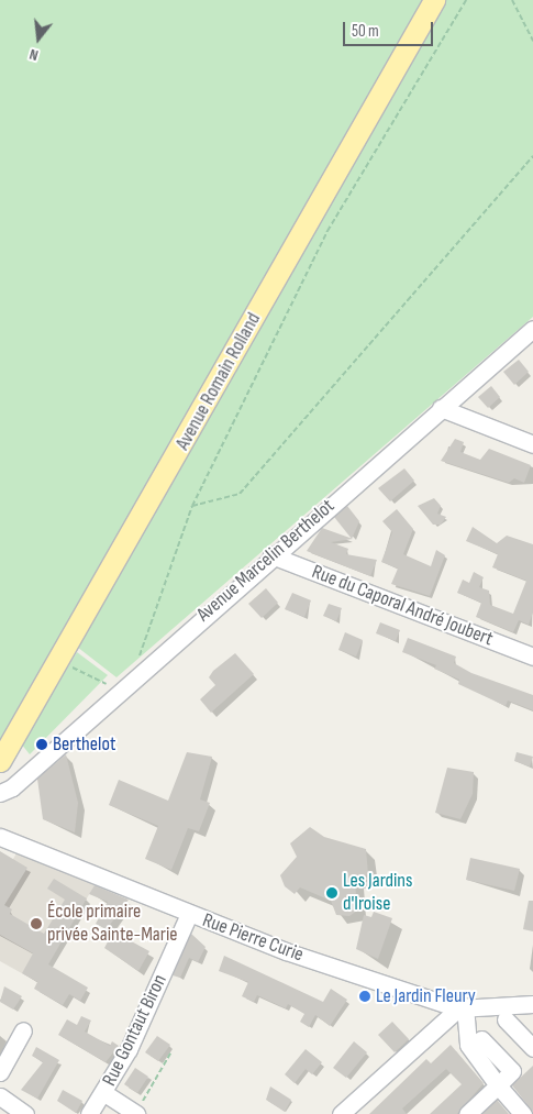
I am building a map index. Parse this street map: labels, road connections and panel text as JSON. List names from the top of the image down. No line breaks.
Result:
{"streets":{"main road":["Avenue Romain Rolland"],"street":["Avenue Marcelin Berthelot","Rue du Caporal André Joubert","Rue Pierre Curie","Rue Gontaut Biron"]},"crossings":[["Avenue Marcelin Berthelot","Rue du Caporal André Joubert"],["Rue Pierre Curie","Rue Gontaut Biron"]],"places":["Berthelot","Les Jardins d'Iroise","École primaire privée Sainte-Marie","Le Jardin Fleury"],"scale_bar":"50 m","north":"bottom"}
